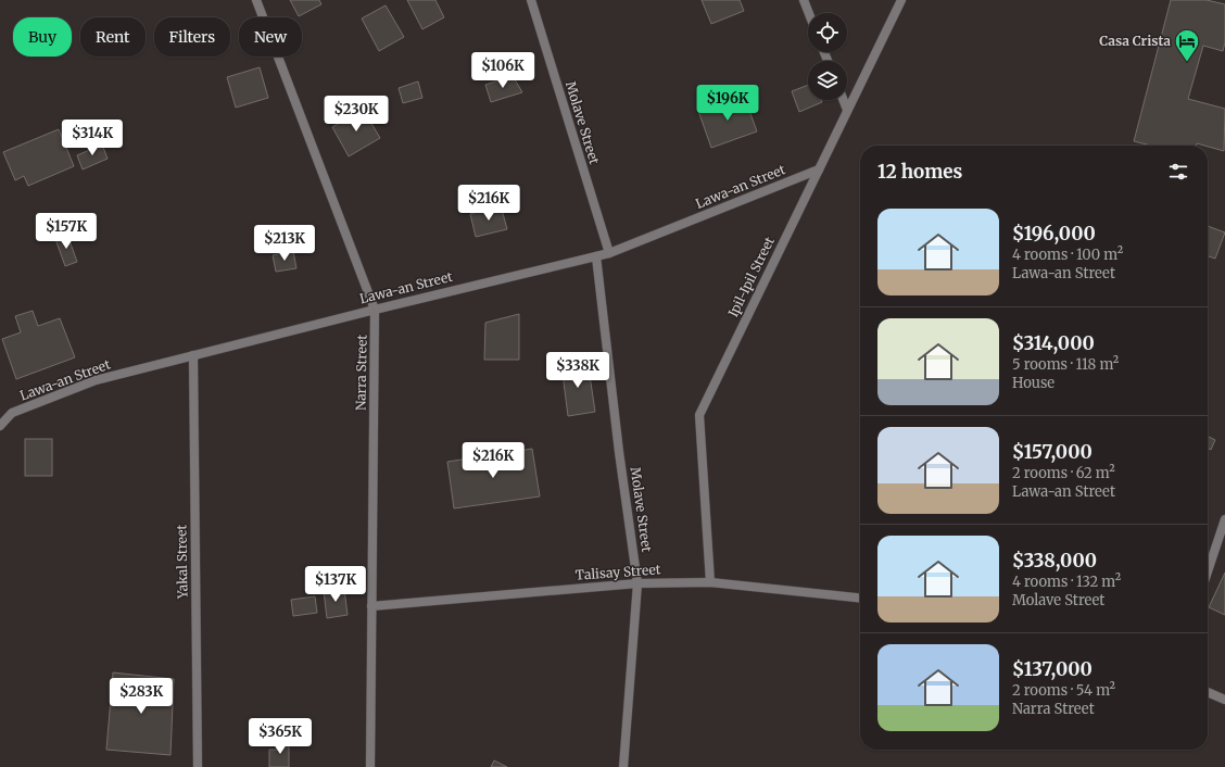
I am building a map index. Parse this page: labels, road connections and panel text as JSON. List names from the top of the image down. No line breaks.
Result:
{"streets":{"street":["Molave Street","Lawa-an Street","Ipil-Ipil Street","Narra Street","Yakal Street","Talisay Street"]},"crossings":[["Molave Street","Lawa-an Street"],["Molave Street","Talisay Street"],["Lawa-an Street","Ipil-Ipil Street"],["Lawa-an Street","Narra Street"],["Lawa-an Street","Yakal Street"],["Ipil-Ipil Street","Talisay Street"],["Narra Street","Talisay Street"]],"places":{"hotel":["Casa Crista"]},"page":{"chip":["Buy","Rent","Filters","New"],"price":["$106K","$196K","$230K","$314K","$216K","$157K","$213K","$338K","$216K","$137K","$283K","$365K"],"heading":"12 homes","list":[{"name":"$196,000","note":"4 rooms · 100 m² · Lawa-an Street"},{"name":"$314,000","note":"5 rooms · 118 m² · House"},{"name":"$157,000","note":"2 rooms · 62 m² · Lawa-an Street"},{"name":"$338,000","note":"4 rooms · 132 m² · Molave Street"},{"name":"$137,000","note":"2 rooms · 54 m² · Narra Street"}]}}
